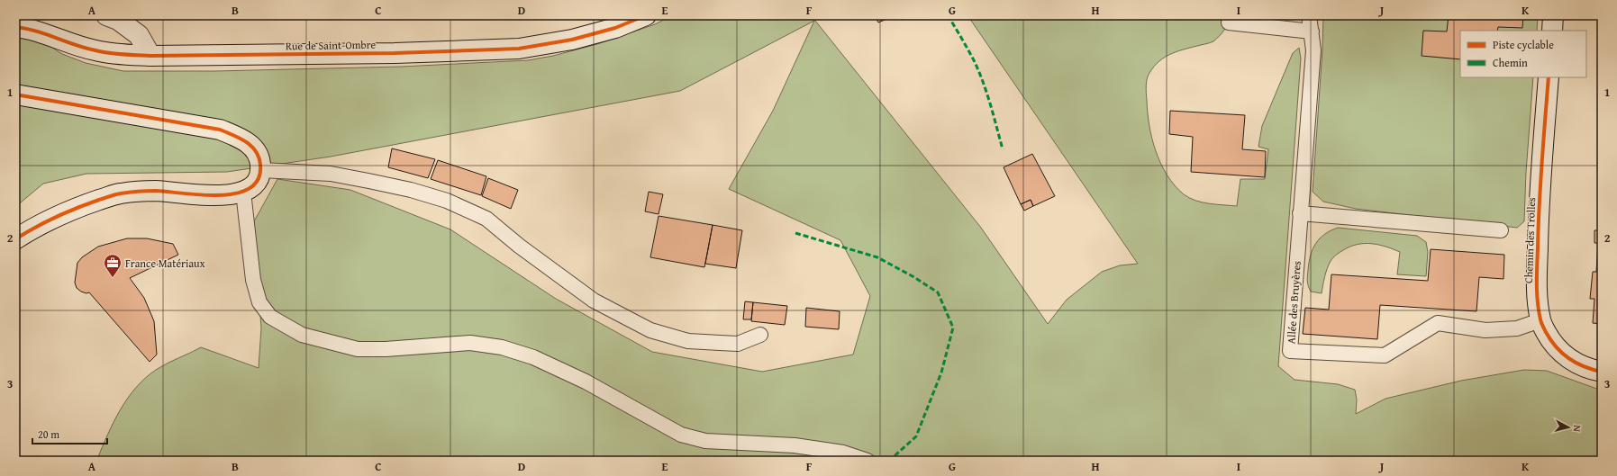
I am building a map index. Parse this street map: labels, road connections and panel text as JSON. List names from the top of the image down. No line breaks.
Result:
{"streets":{"street":["Rue de Saint-Ombre","Chemin des Trolles"],"lane":["Allée des Bruyères"]},"crossings":[["Chemin des Trolles","Allée des Bruyères"]],"places":{"office":["France Matériaux"]},"legend":["Piste cyclable","Chemin"],"scale_bar":"20 m","north":"right","grid":{"columns":["A","B","C","D","E","F","G","H","I","J","K"],"rows":["1","2","3"]}}
